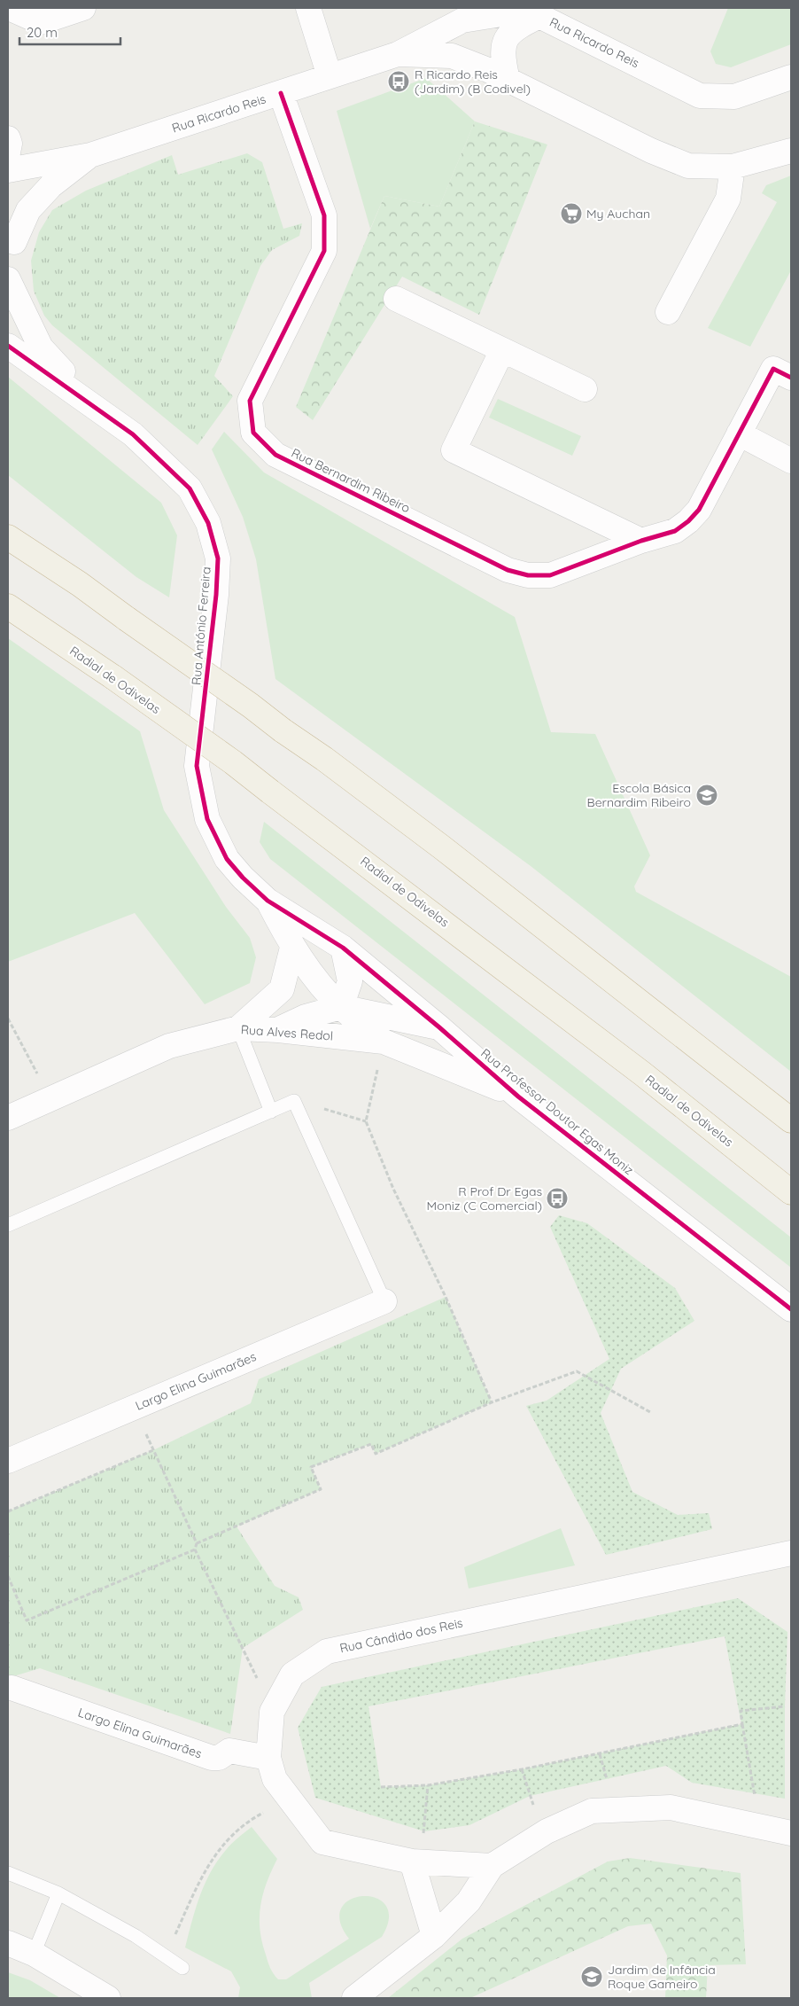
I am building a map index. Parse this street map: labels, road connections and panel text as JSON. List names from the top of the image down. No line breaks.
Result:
{"streets":{"highway":["Radial de Odivelas"],"street":["Rua Ricardo Reis","Rua Bernardim Ribeiro","Rua António Ferreira","Rua Alves Redol","Rua Professor Doutor Egas Moniz","Largo Elina Guimarães","Rua Cândido dos Reis"]},"crossings":[["Rua Ricardo Reis","Rua Bernardim Ribeiro"],["Rua António Ferreira","Rua Professor Doutor Egas Moniz"],["Rua Alves Redol","Rua Professor Doutor Egas Moniz"],["Largo Elina Guimarães","Rua Cândido dos Reis"]],"places":{"bus stop":["R Ricardo Reis (Jardim) (B Codivel)","R Prof Dr Egas Moniz (C Comercial)"],"supermarket":["My Auchan"],"school or university":["Escola Básica Bernardim Ribeiro","Jardim de Infância Roque Gameiro"]},"scale_bar":"20 m"}
